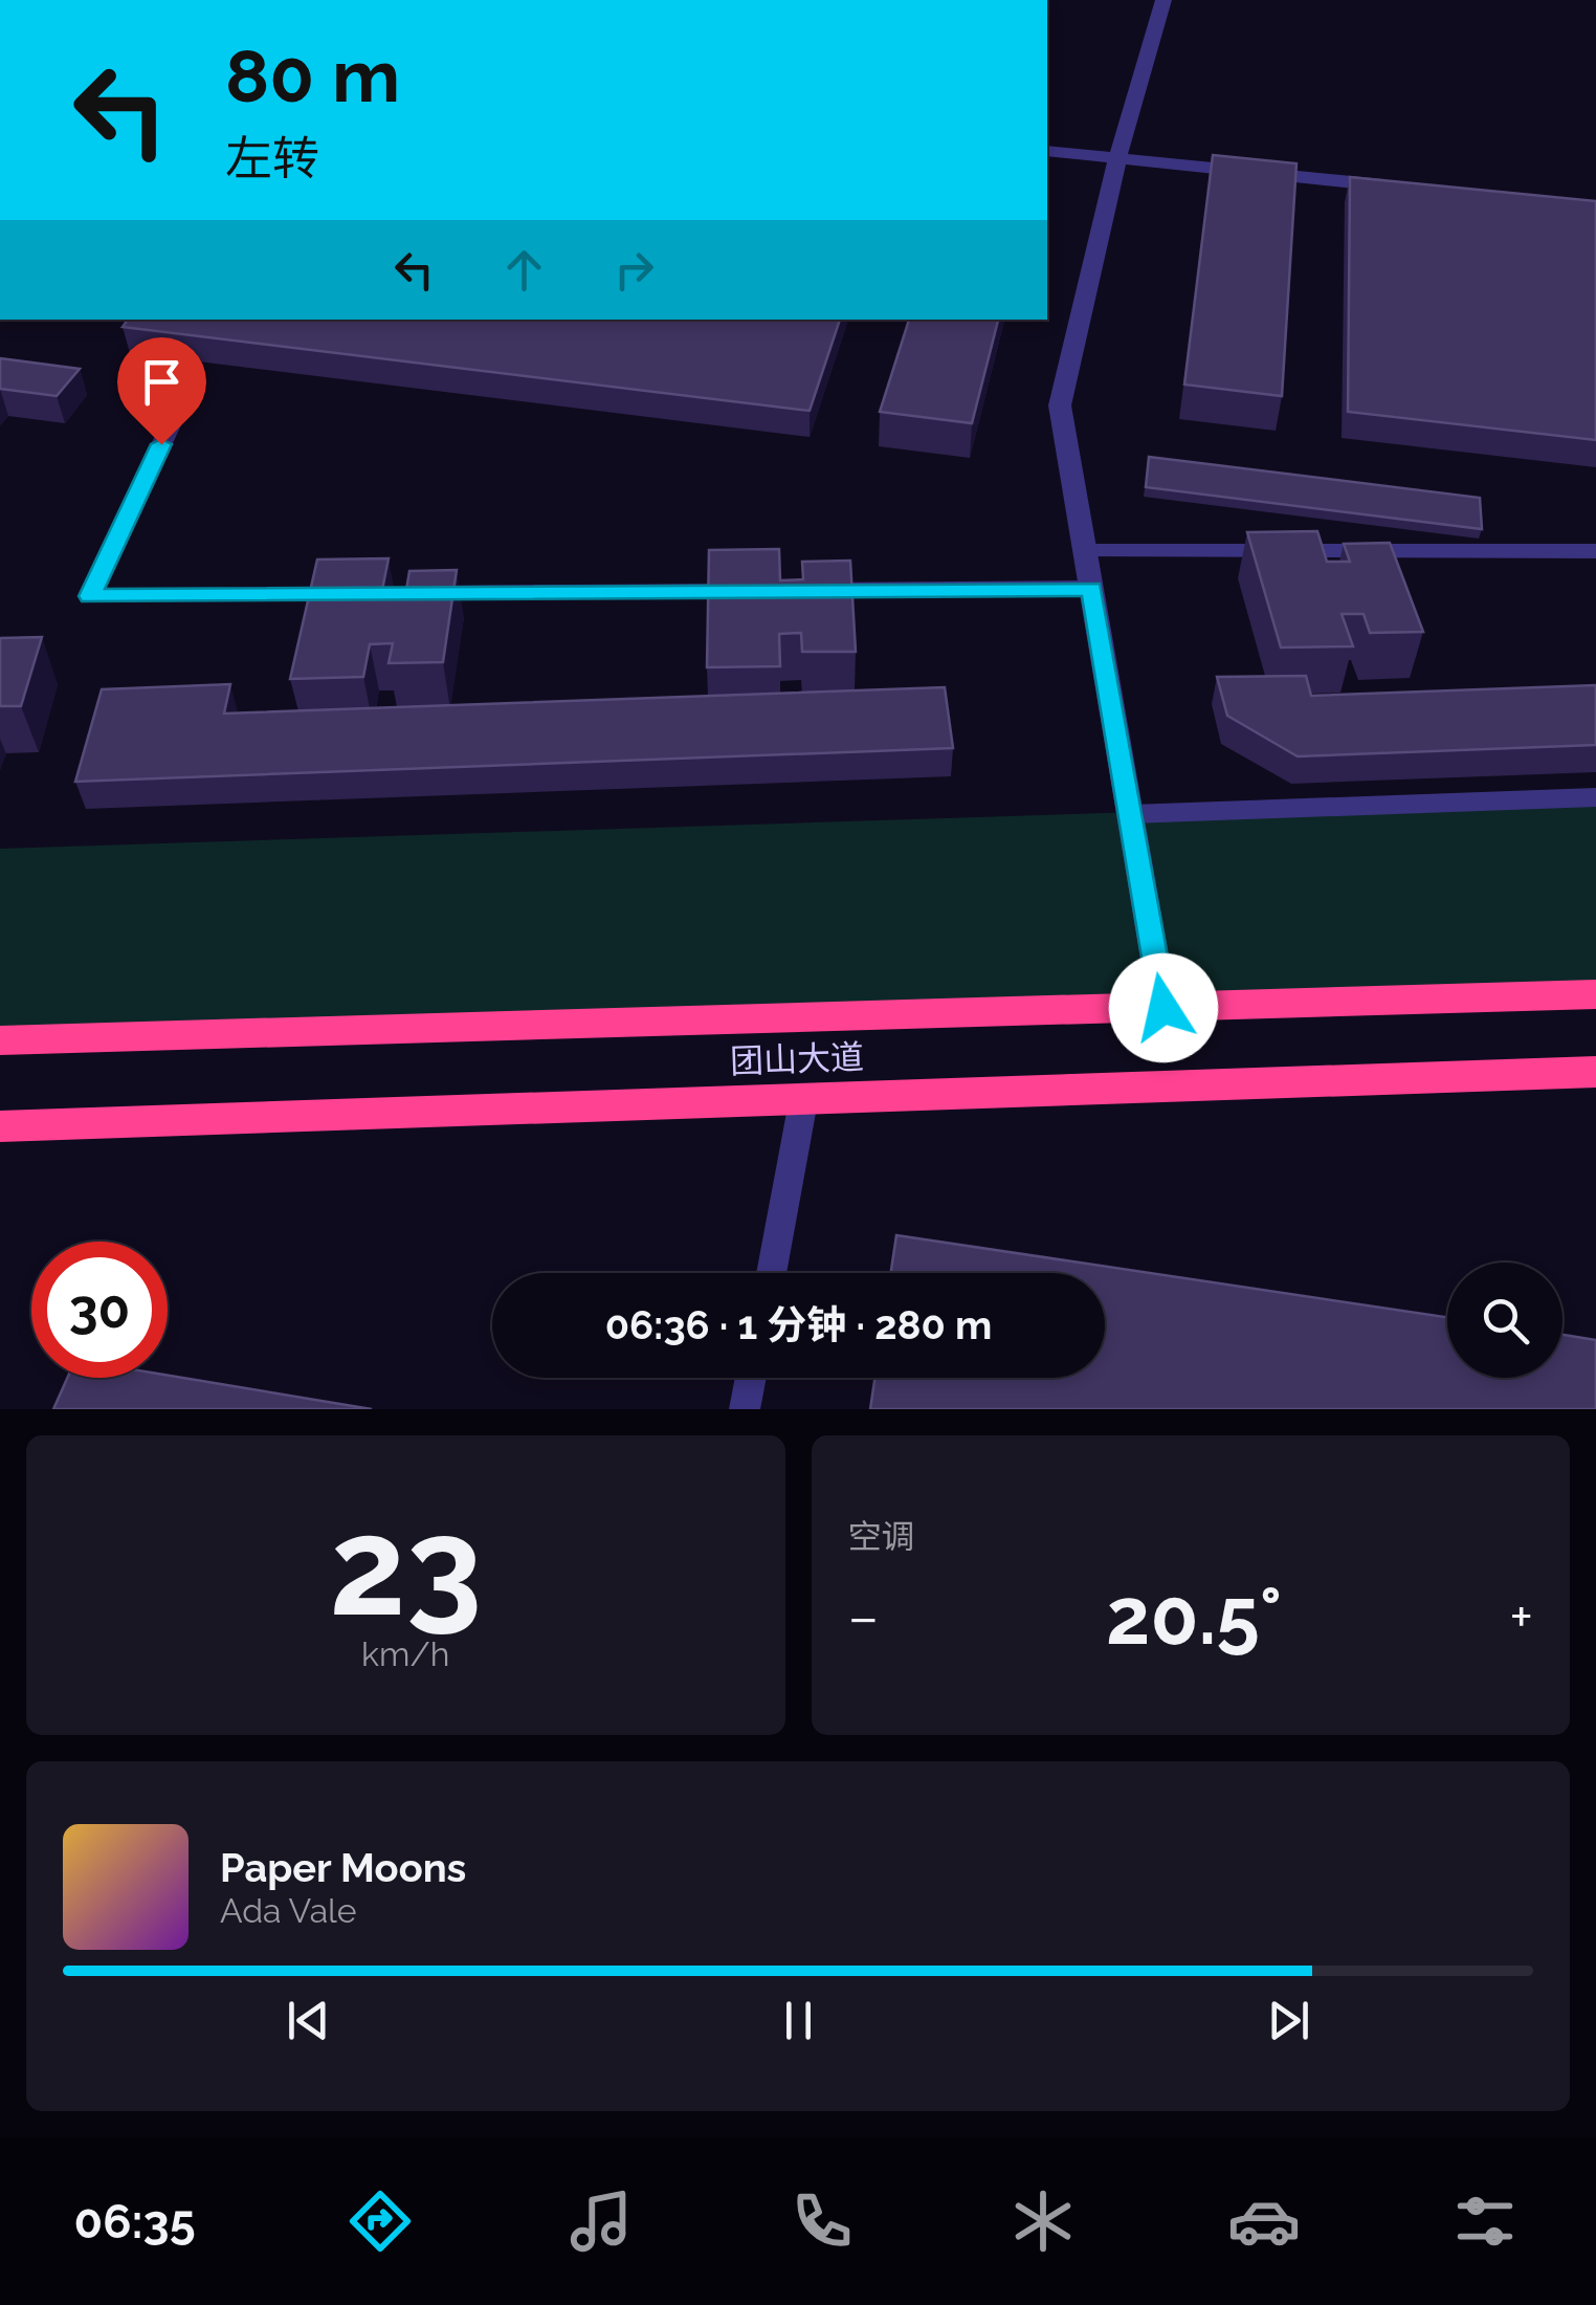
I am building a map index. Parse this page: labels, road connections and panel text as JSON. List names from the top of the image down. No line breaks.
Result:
{"streets":{"highway":["团山大道"]},"page":{"turn":["80 m","左转"],"limit":"30","trip":"06:36 · 1 分钟 · 280 m","tile":[["23","km/h"],"空调"],"heat":["−","20.5°","+"],"song":["Paper Moons","Ada Vale"],"tabs":"06:35"}}
